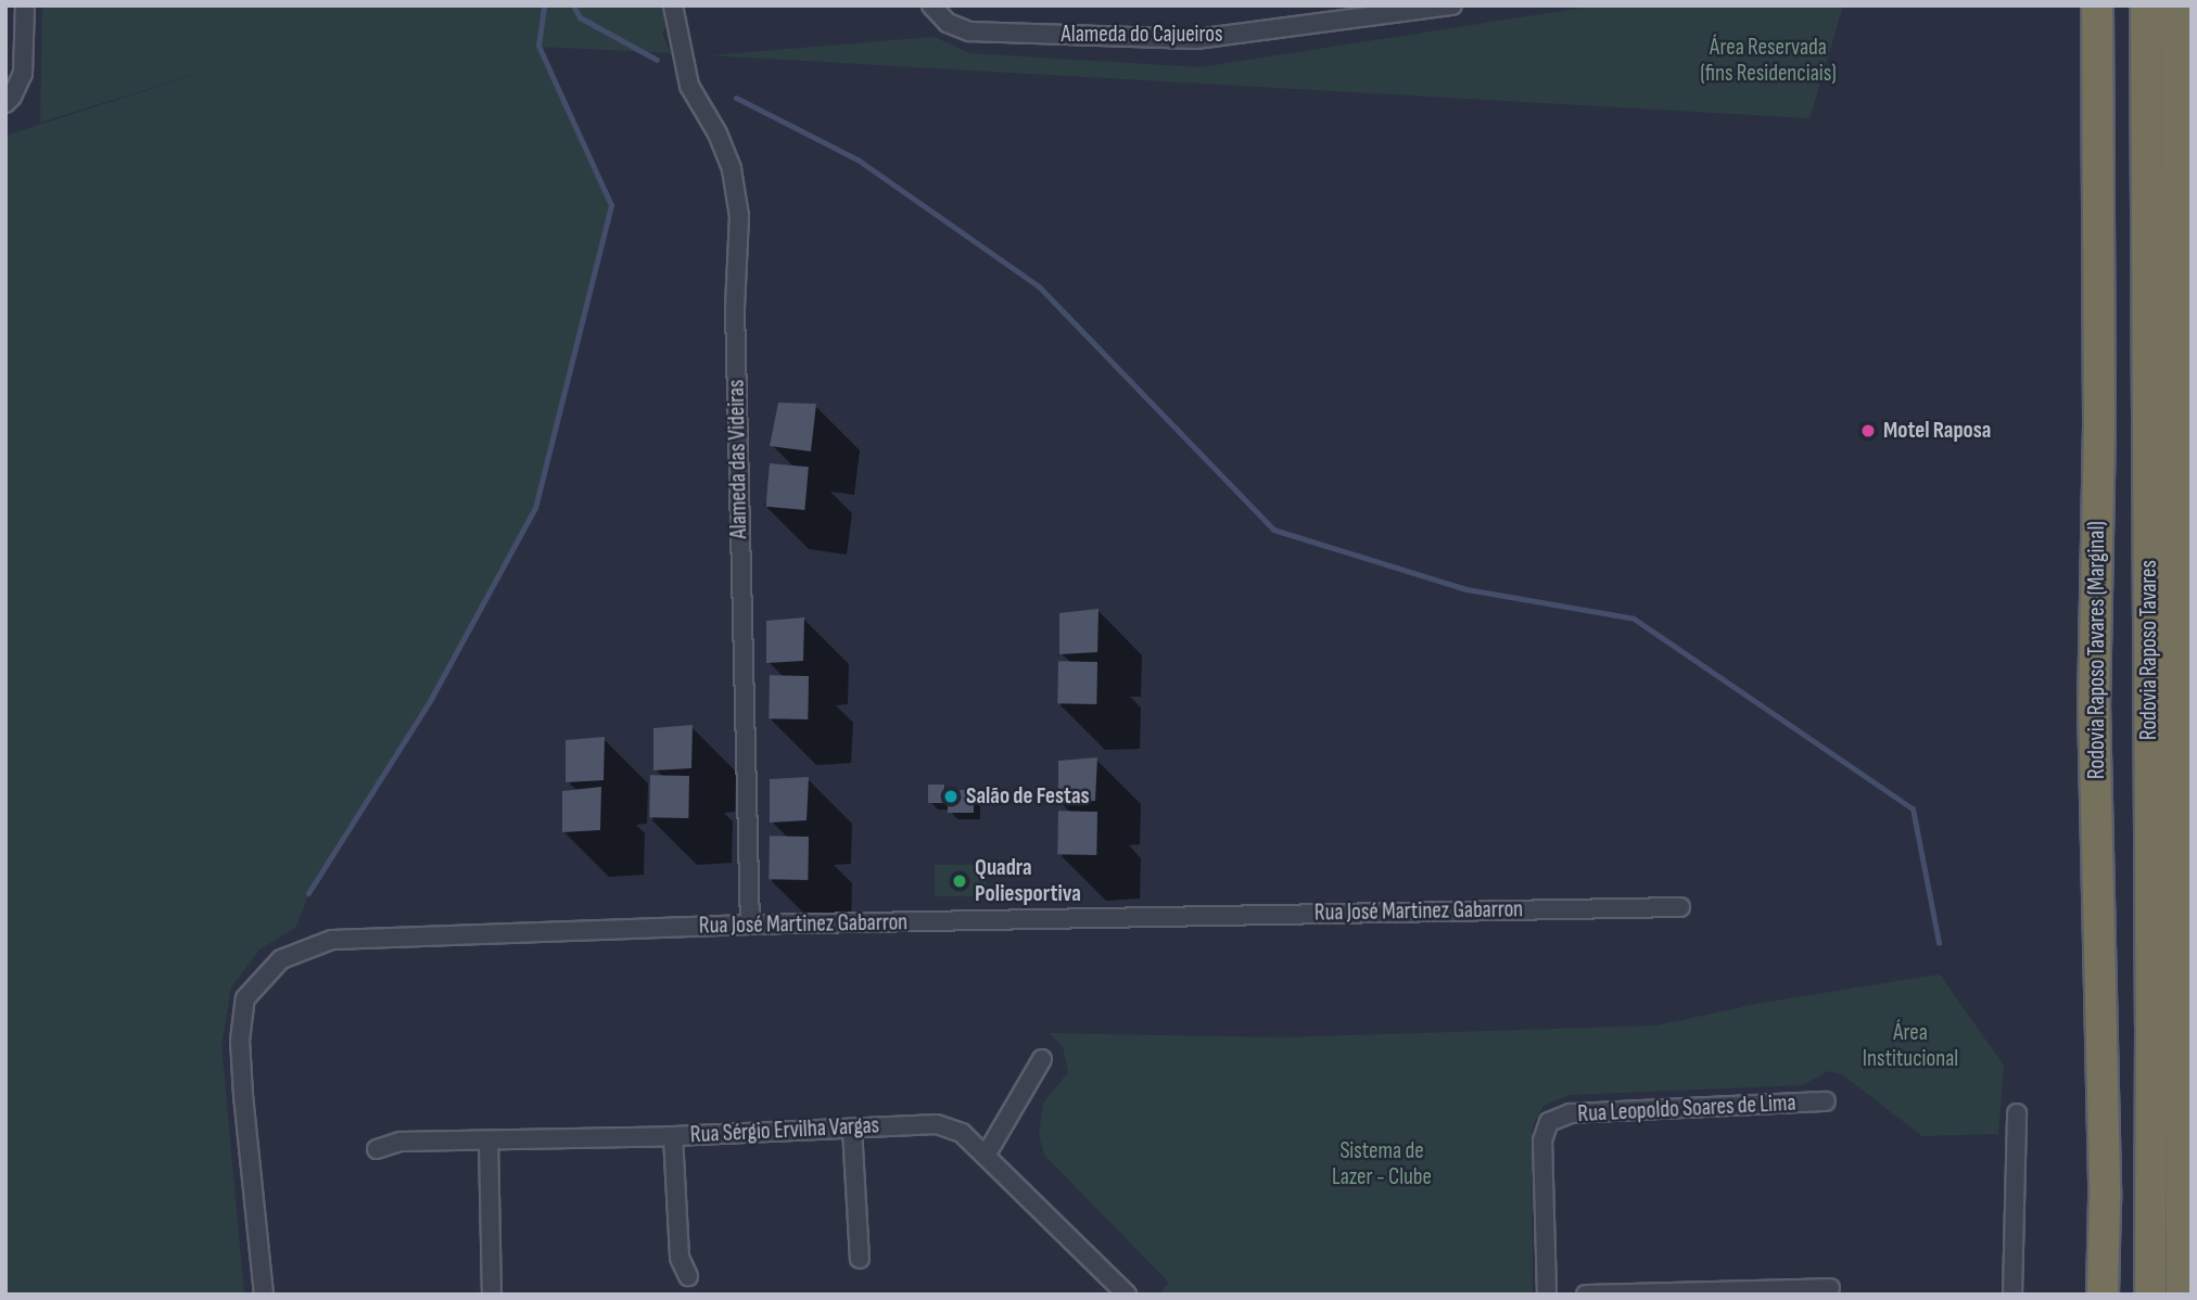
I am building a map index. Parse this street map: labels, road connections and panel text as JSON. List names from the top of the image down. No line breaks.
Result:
{"streets":{"highway":["Rodovia Raposo Tavares (Marginal)","Rodovia Raposo Tavares"],"street":["Alameda do Cajueiros","Alameda das Videiras","Rua José Martinez Gabarron","Rua Leopoldo Soares de Lima","Rua Sérgio Ervilha Vargas"]},"crossings":[["Alameda das Videiras","Rua José Martinez Gabarron"]],"parks":["Área Reservada (fins Residenciais)","Área Institucional","Sistema de Lazer - Clube"],"places":["Motel Raposa","Salão de Festas","Quadra Poliesportiva"]}
